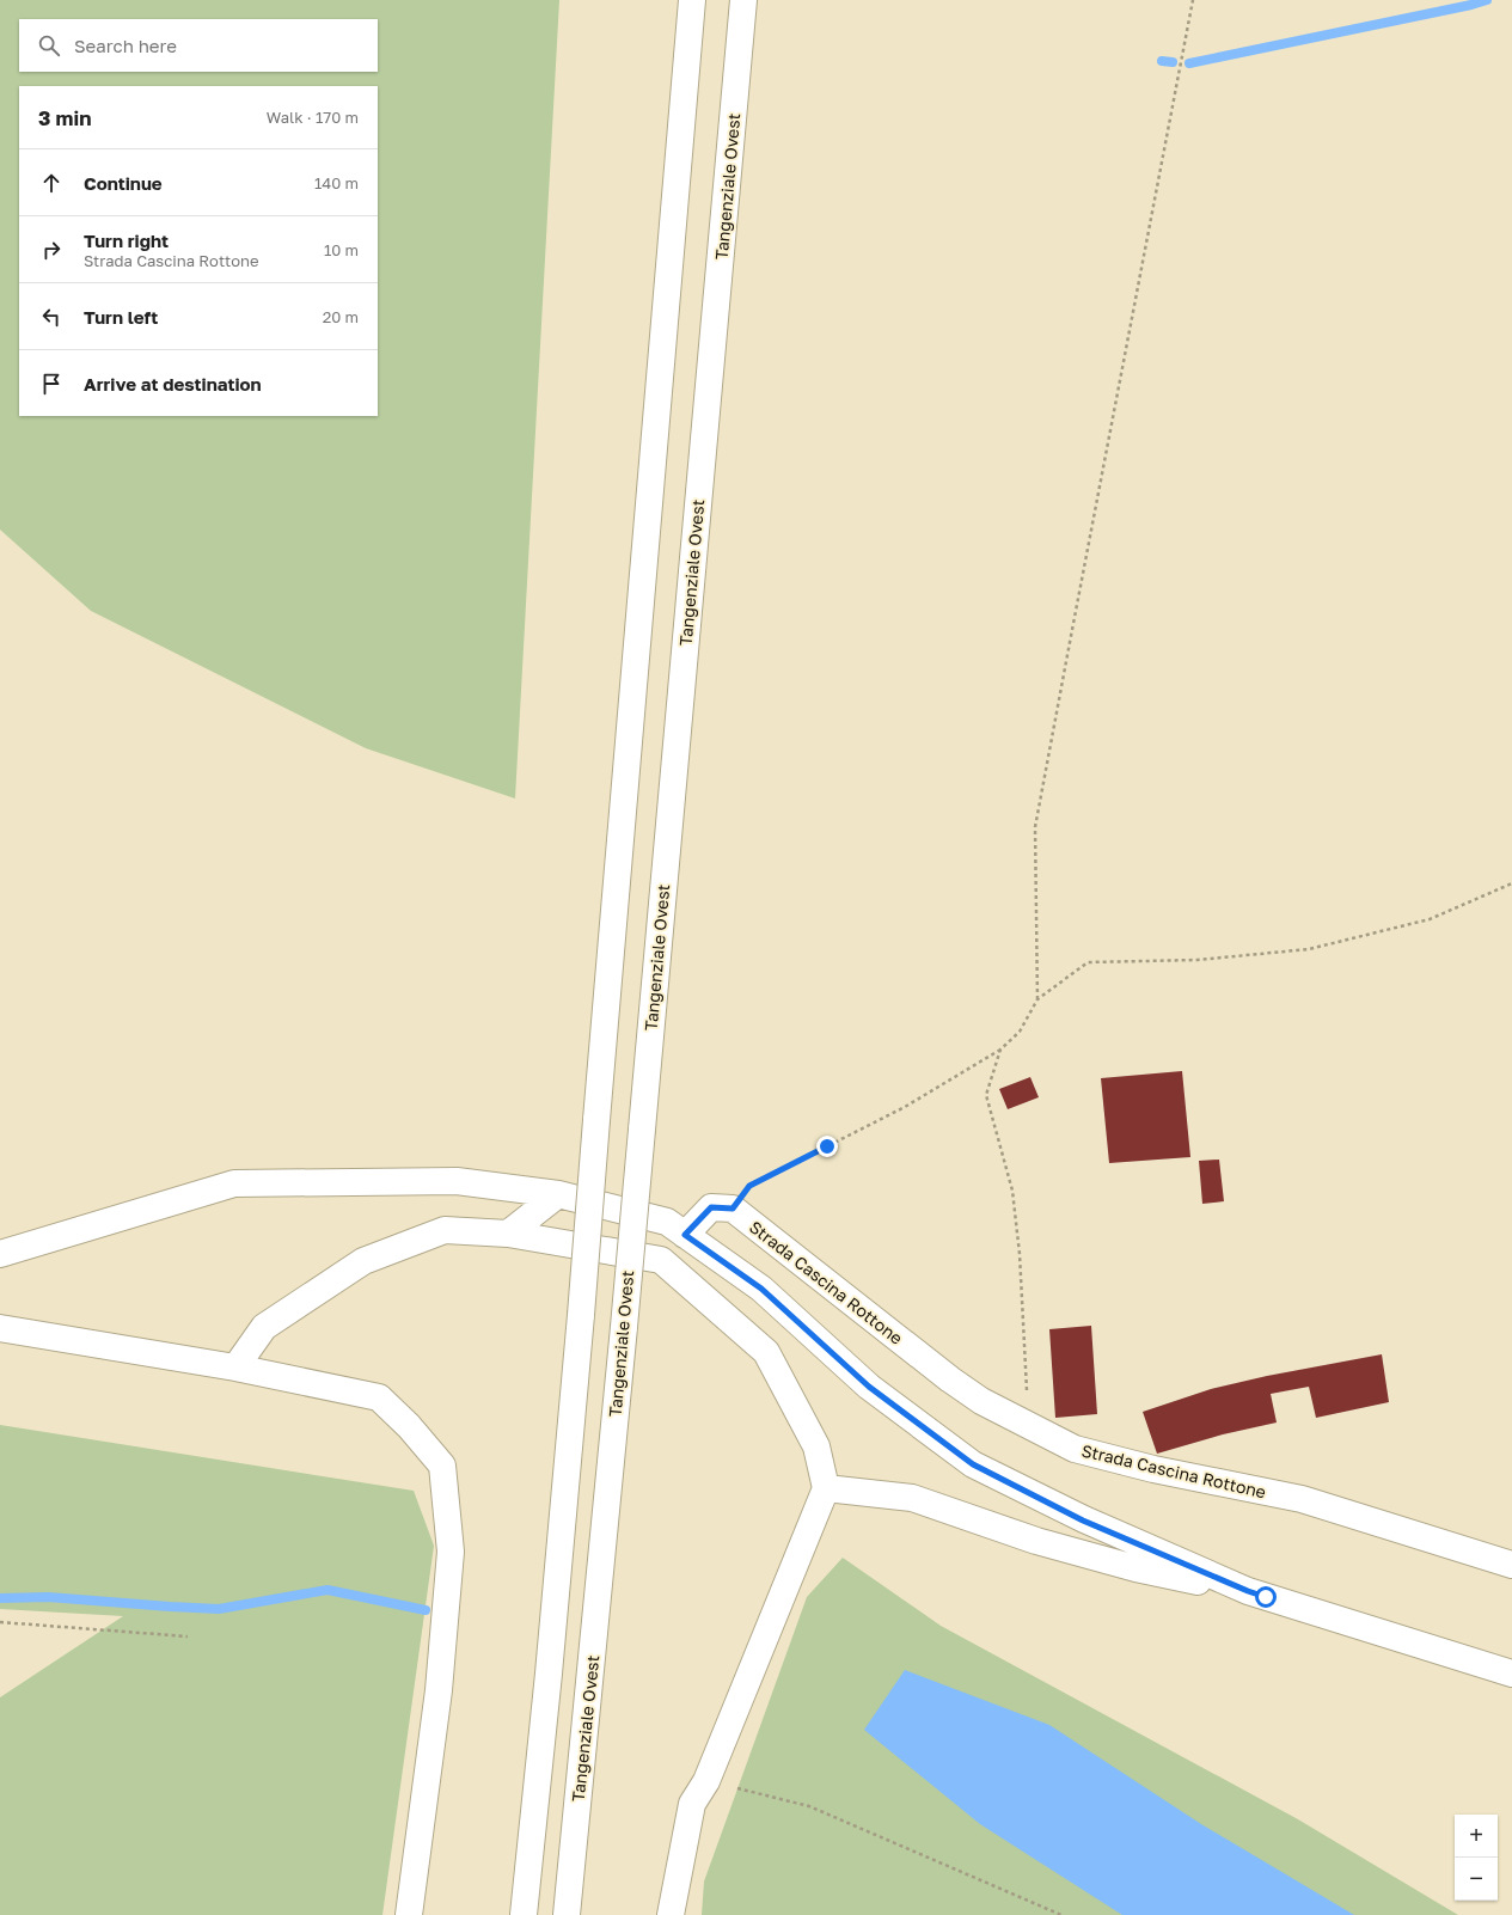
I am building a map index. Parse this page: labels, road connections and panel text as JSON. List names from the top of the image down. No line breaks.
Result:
{"streets":{"main road":["Tangenziale Ovest","Strada Cascina Rottone"]},"page":{"search":"Search here","heading":["3 min","Walk · 170 m"],"list":[["Continue","140 m"],["Turn right","Strada Cascina Rottone","10 m"],["Turn left","20 m"],"Arrive at destination"],"map_buttons":["+","−"]}}
